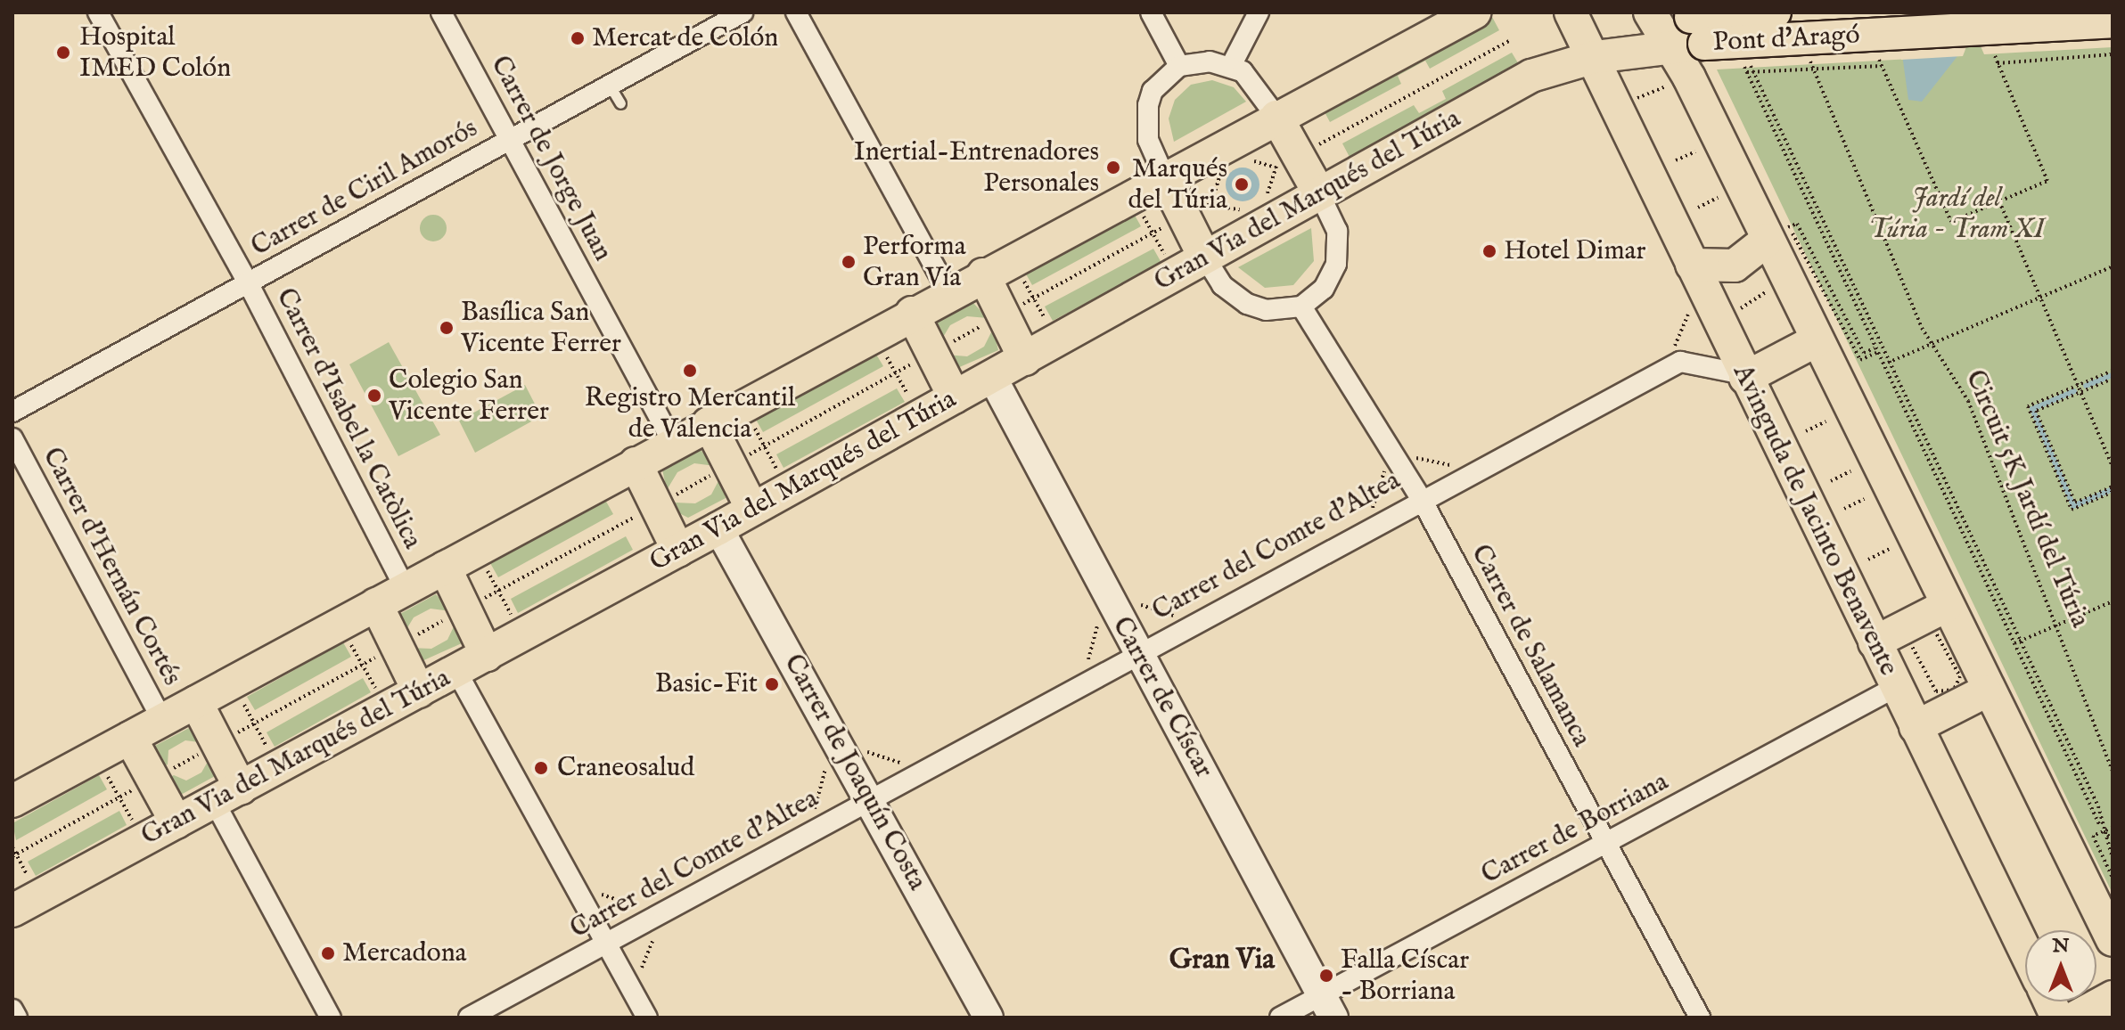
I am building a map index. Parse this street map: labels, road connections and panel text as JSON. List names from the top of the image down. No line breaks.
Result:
{"streets":{"main road":["Pont d'Aragó","Gran Via del Marqués del Túria","Avinguda de Jacinto Benavente"],"street":["Carrer de Jorge Juan","Carrer de Ciril Amorós","Carrer d'Isabel la Catòlica","Carrer del Comte d'Altea","Carrer d'Hernán Cortés","Carrer de Salamanca","Carrer de Císcar","Carrer de Joaquín Costa","Carrer de Borriana"],"path":["Circuit 5K Jardí del Túria"]},"crossings":[["Pont d'Aragó","Gran Via del Marqués del Túria"],["Carrer de Jorge Juan","Carrer de Ciril Amorós"],["Carrer de Ciril Amorós","Carrer d'Isabel la Catòlica"],["Gran Via del Marqués del Túria","Avinguda de Jacinto Benavente"],["Gran Via del Marqués del Túria","Carrer de Císcar"],["Gran Via del Marqués del Túria","Carrer de Joaquín Costa"],["Avinguda de Jacinto Benavente","Carrer del Comte d'Altea"],["Avinguda de Jacinto Benavente","Carrer de Borriana"],["Carrer del Comte d'Altea","Carrer de Salamanca"],["Carrer del Comte d'Altea","Carrer de Císcar"],["Carrer del Comte d'Altea","Carrer de Joaquín Costa"],["Carrer de Salamanca","Carrer de Borriana"],["Carrer de Císcar","Carrer de Borriana"]],"districts":["Gran Via"],"parks":["Jardí del Túria - Tram XI"],"places":["Mercat de Colón","Hospital IMED Colón","Inertial-Entrenadores Personales","Marqués del Túria","Hotel Dimar","Performa Gran Vía","Basílica San Vicente Ferrer","Registro Mercantil de Valencia","Colegio San Vicente Ferrer","Basic-Fit","Craneosalud","Mercadona","Falla Císcar - Borriana"],"north":"top"}
